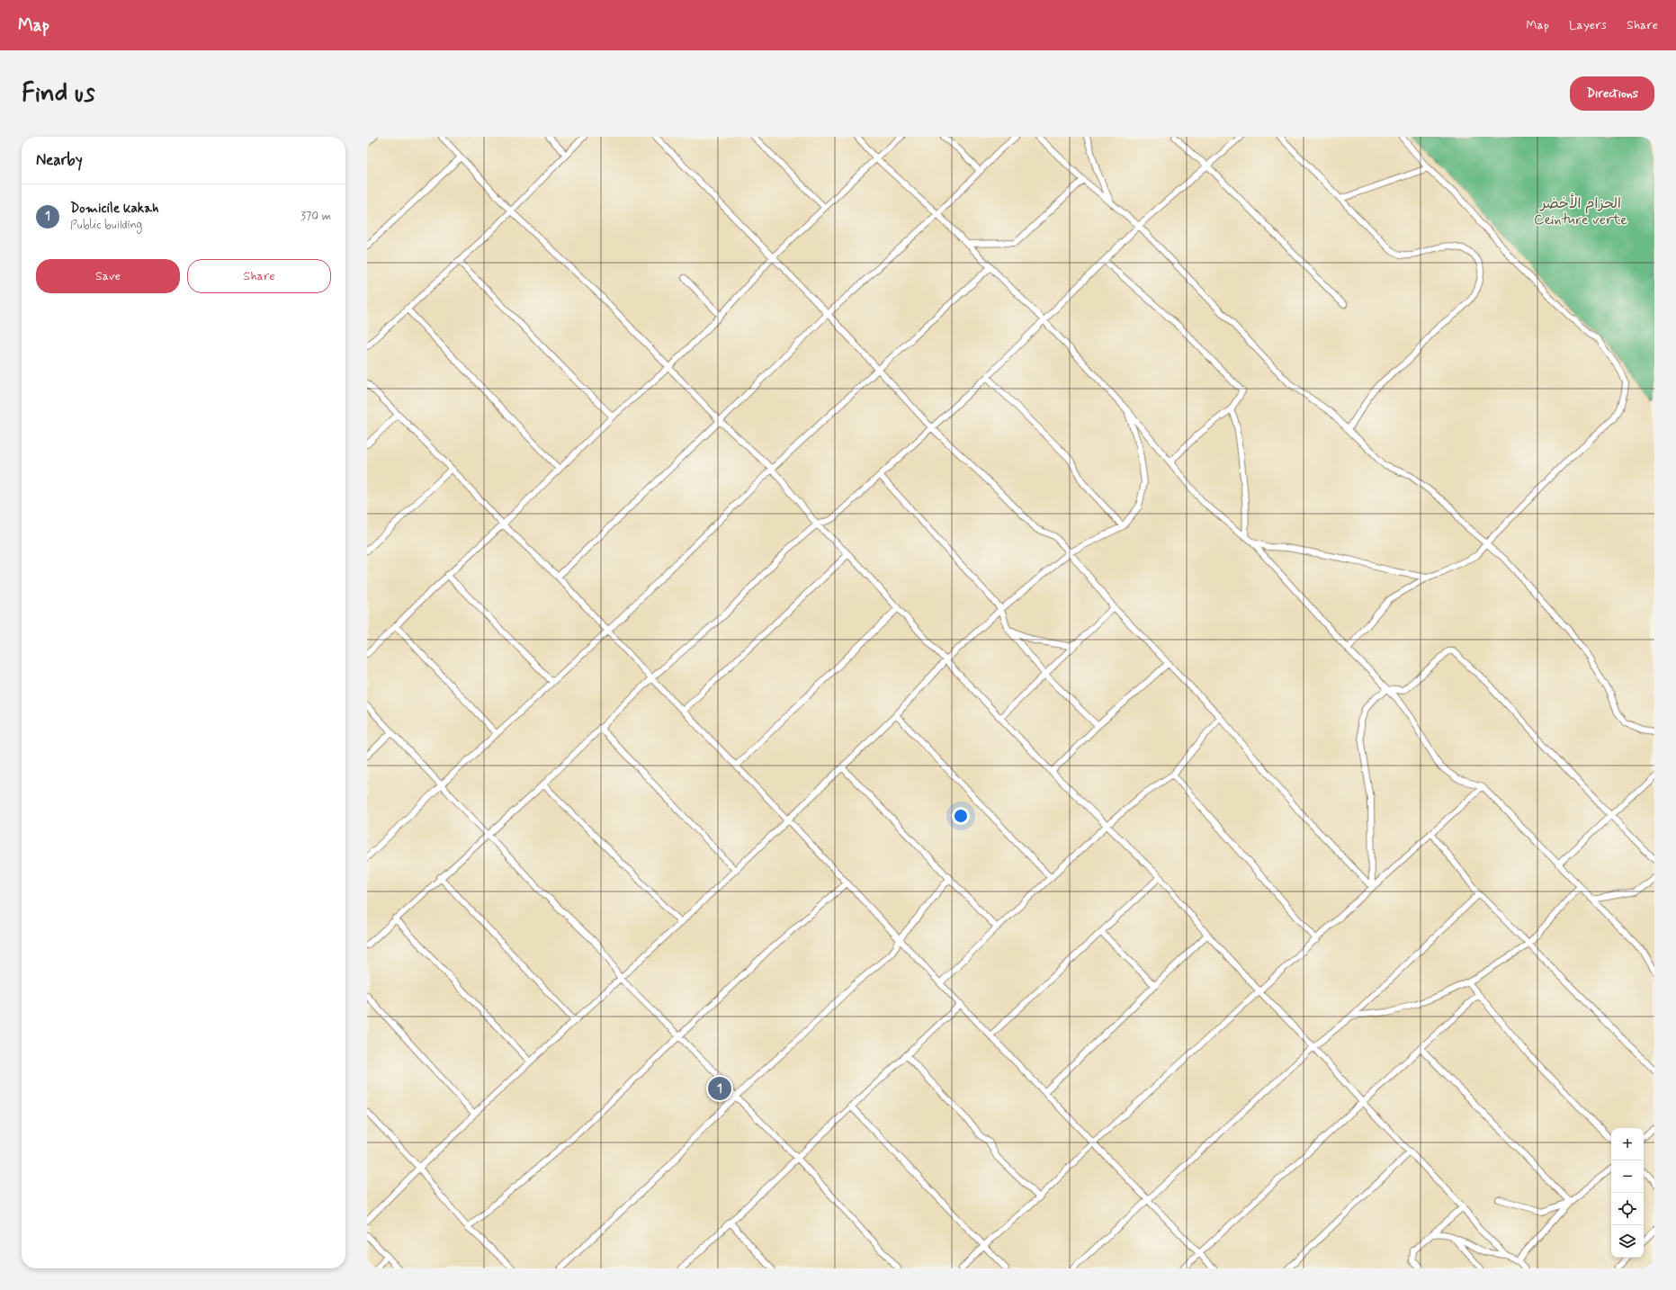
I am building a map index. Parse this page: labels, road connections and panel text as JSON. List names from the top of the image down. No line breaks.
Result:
{"parks":["الحزام الأخضر Ceinture verte"],"page":{"header":"Map","nav":["Map","Layers","Share"],"buttons":["Directions",["Save","Share"]],"title":"Find us","heading":"Nearby","list":[{"mark":"1","name":"Domicile kakah","note":"Public building","value":"370 m"}],"pins":"1","map_buttons":["+","−"]}}
